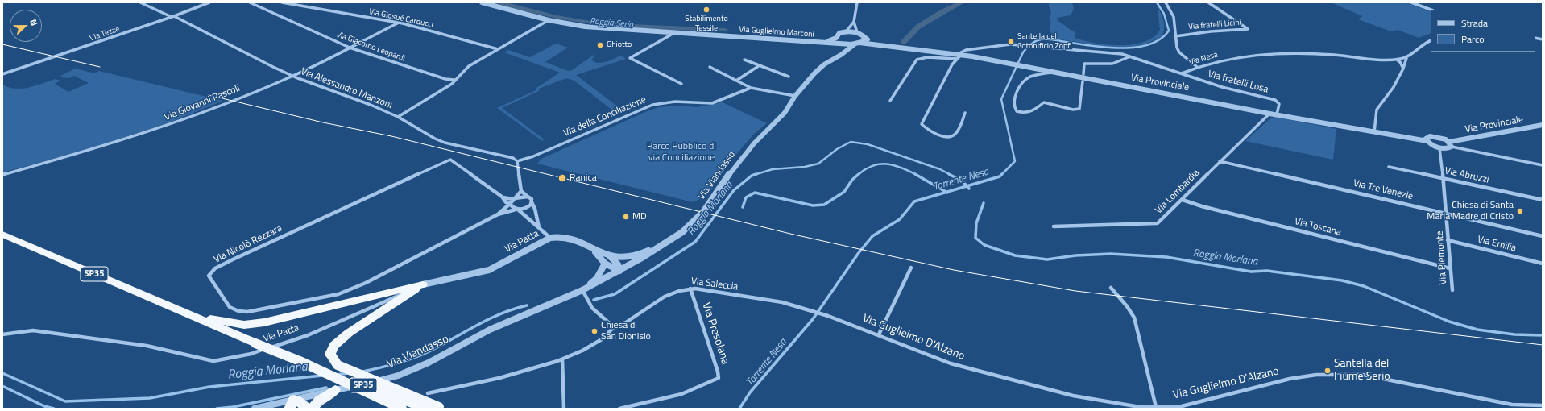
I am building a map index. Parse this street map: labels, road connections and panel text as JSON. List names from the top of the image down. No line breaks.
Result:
{"streets":{"highway":["SP35"],"street":["Via Giosuè Carducci","Via fratelli Licini","Via Guglielmo Marconi","Via Tezze","Via Giacomo Leopardi","Via Nesa","Via fratelli Losa","Via Provinciale","Via Alessandro Manzoni","Via Giovanni Pascoli","Via della Conciliazione","Via Viandasso","Via Abruzzi","Via Tre Venezie","Via Lombardia","Via Toscana","Via Patta","Via Nicolò Rezzara","Via Emilia","Via Piemonte","Via Saleccia","Via Presolana","Via Guglielmo D'Alzano"]},"crossings":[["Via Giosuè Carducci","Via Giovanni Pascoli"],["Via fratelli Licini","Via Nesa"],["Via Guglielmo Marconi","Via Provinciale"],["Via Guglielmo Marconi","Via Viandasso"],["Via Tezze","Via Alessandro Manzoni"],["Via Giacomo Leopardi","Via Giovanni Pascoli"],["Via Nesa","Via fratelli Losa"],["Via Nesa","Via Provinciale"],["Via fratelli Losa","Via Provinciale"],["Via Provinciale","Via Viandasso"],["Via Provinciale","Via Lombardia"],["Via Provinciale","Via Piemonte"],["Via Alessandro Manzoni","Via Giovanni Pascoli"],["Via Alessandro Manzoni","Via della Conciliazione"],["Via Abruzzi","Via Piemonte"],["Via Tre Venezie","Via Lombardia"],["Via Tre Venezie","Via Piemonte"],["Via Lombardia","Via Toscana"],["Via Toscana","Via Piemonte"],["Via Emilia","Via Piemonte"],["Via Saleccia","Via Presolana"],["Via Saleccia","Via Guglielmo D'Alzano"]],"water":["Roggia Serio","Torrente Nesa","Roggia Morlana"],"parks":["Parco Pubblico di via Conciliazione"],"places":["Stabilimento Tessile","Santella del Cotonificio Zopfi","Ghiotto","Ranica","Chiesa di Santa Maria Madre di Cristo","MD","Chiesa di San Dionisio","Santella del Fiume Serio"],"legend":["Strada","Parco"],"north":"right"}
